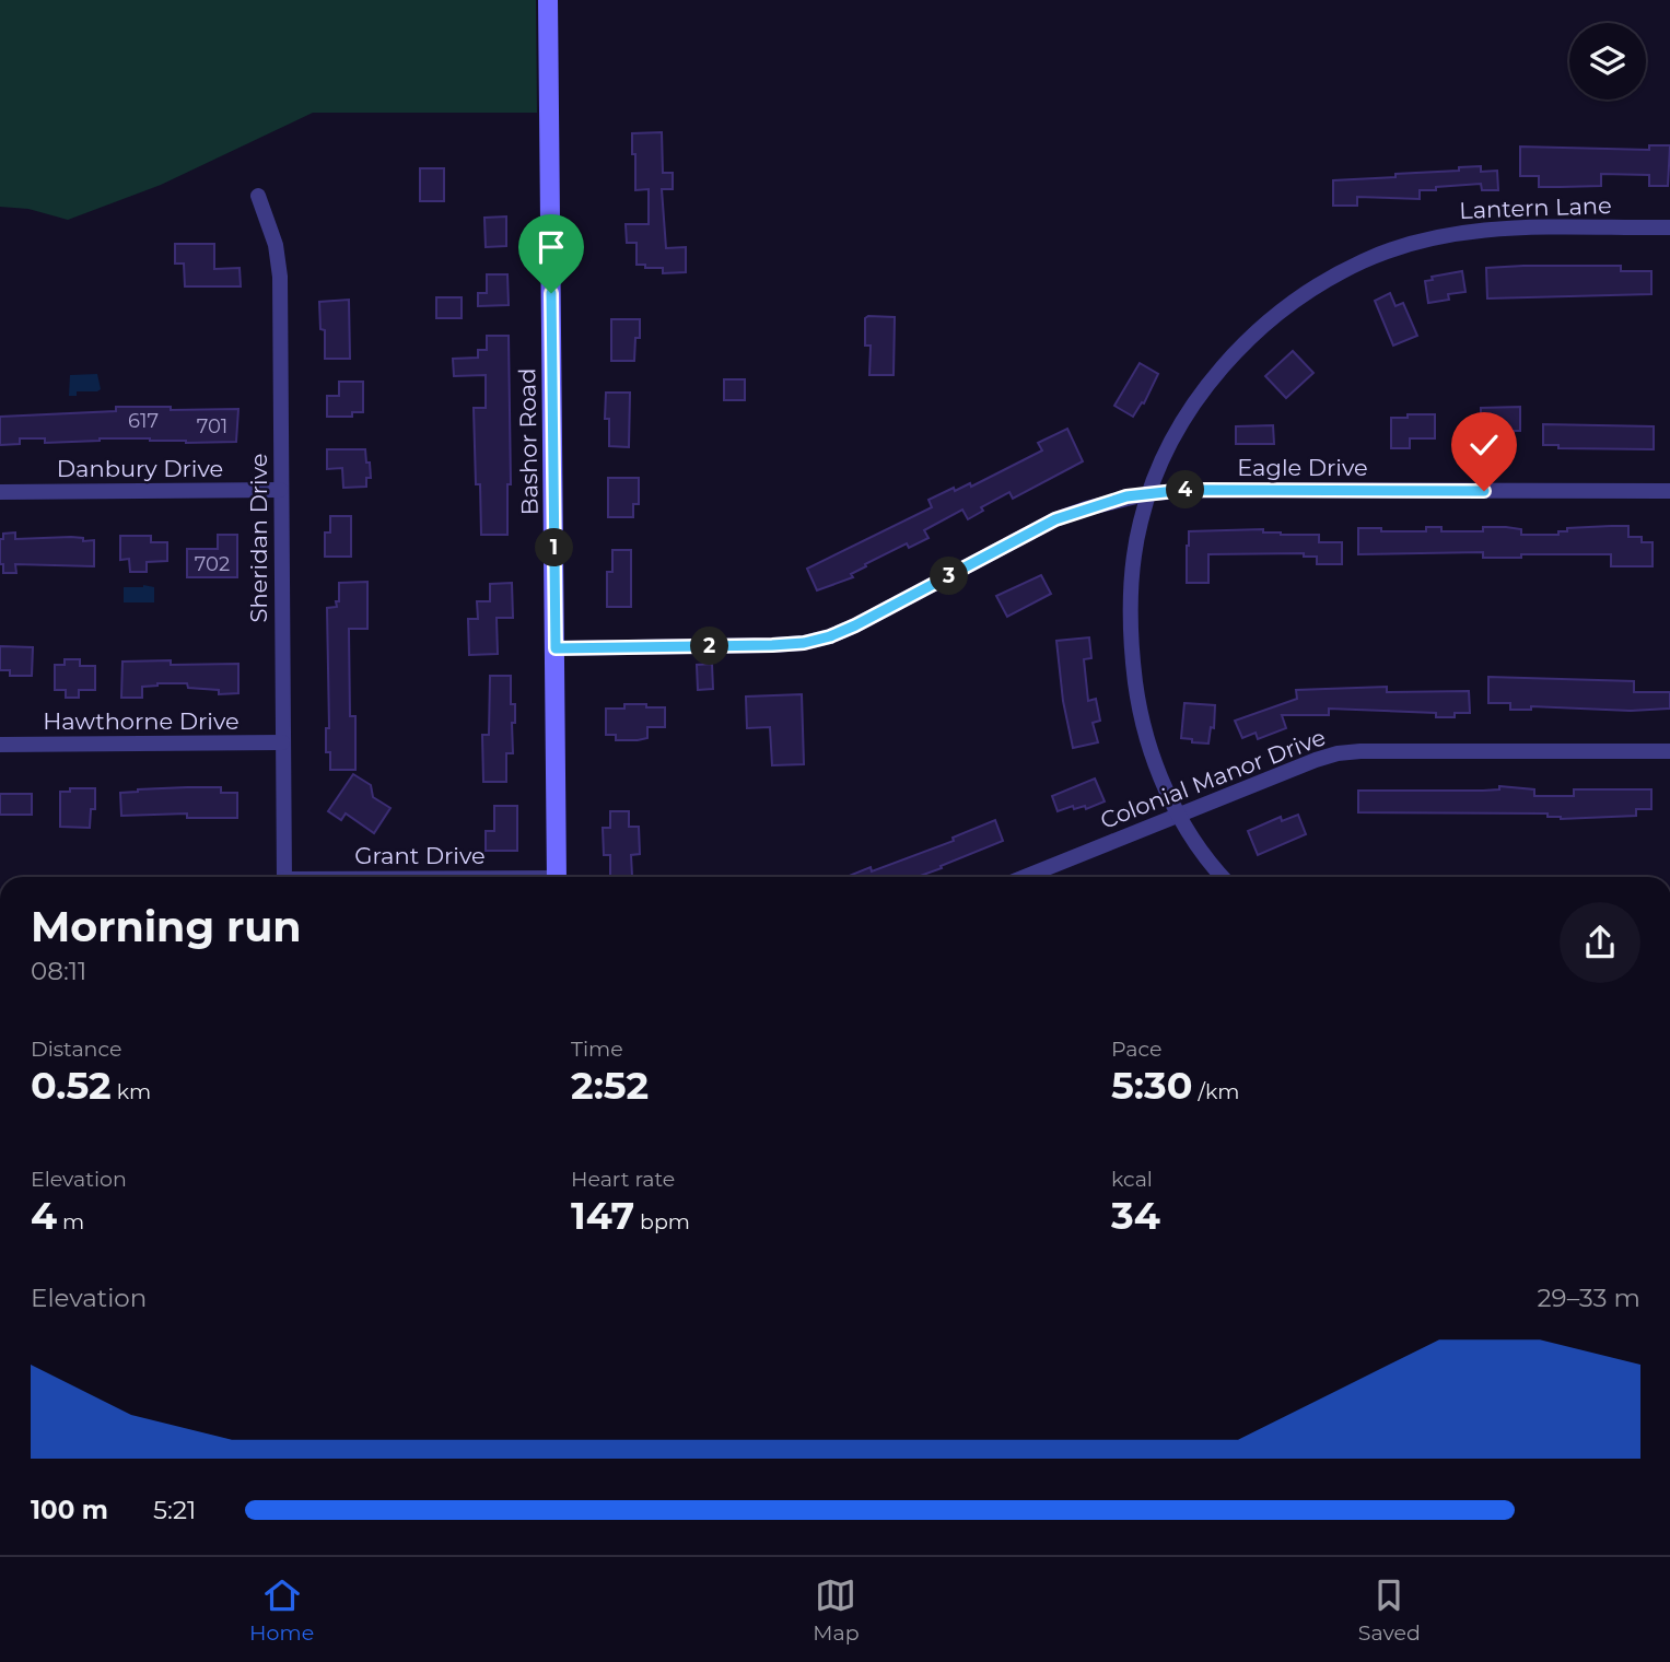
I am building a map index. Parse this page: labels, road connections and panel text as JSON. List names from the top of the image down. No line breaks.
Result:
{"streets":{"street":["Lantern Lane","Bashor Road","Eagle Drive","Danbury Drive","Sheridan Drive","Hawthorne Drive","Colonial Manor Drive"]},"crossings":[["Lantern Lane","Eagle Drive"],["Lantern Lane","Colonial Manor Drive"],["Bashor Road","Eagle Drive"],["Danbury Drive","Sheridan Drive"],["Sheridan Drive","Hawthorne Drive"]],"house_numbers":["617","701","702"],"page":{"pins":["4","1","3","2"],"heading":["Morning run","08:11"],"stats":[["Distance","0.52 km"],["Time","2:52"],["Pace","5:30 /km"],["Elevation","4 m"],["Heart rate","147 bpm"],["kcal","34"]],"chart":["Elevation","29–33 m"],"list":[{"name":"100 m","note":"5:21"}],"tabs":["Home","Map","Saved"]}}
